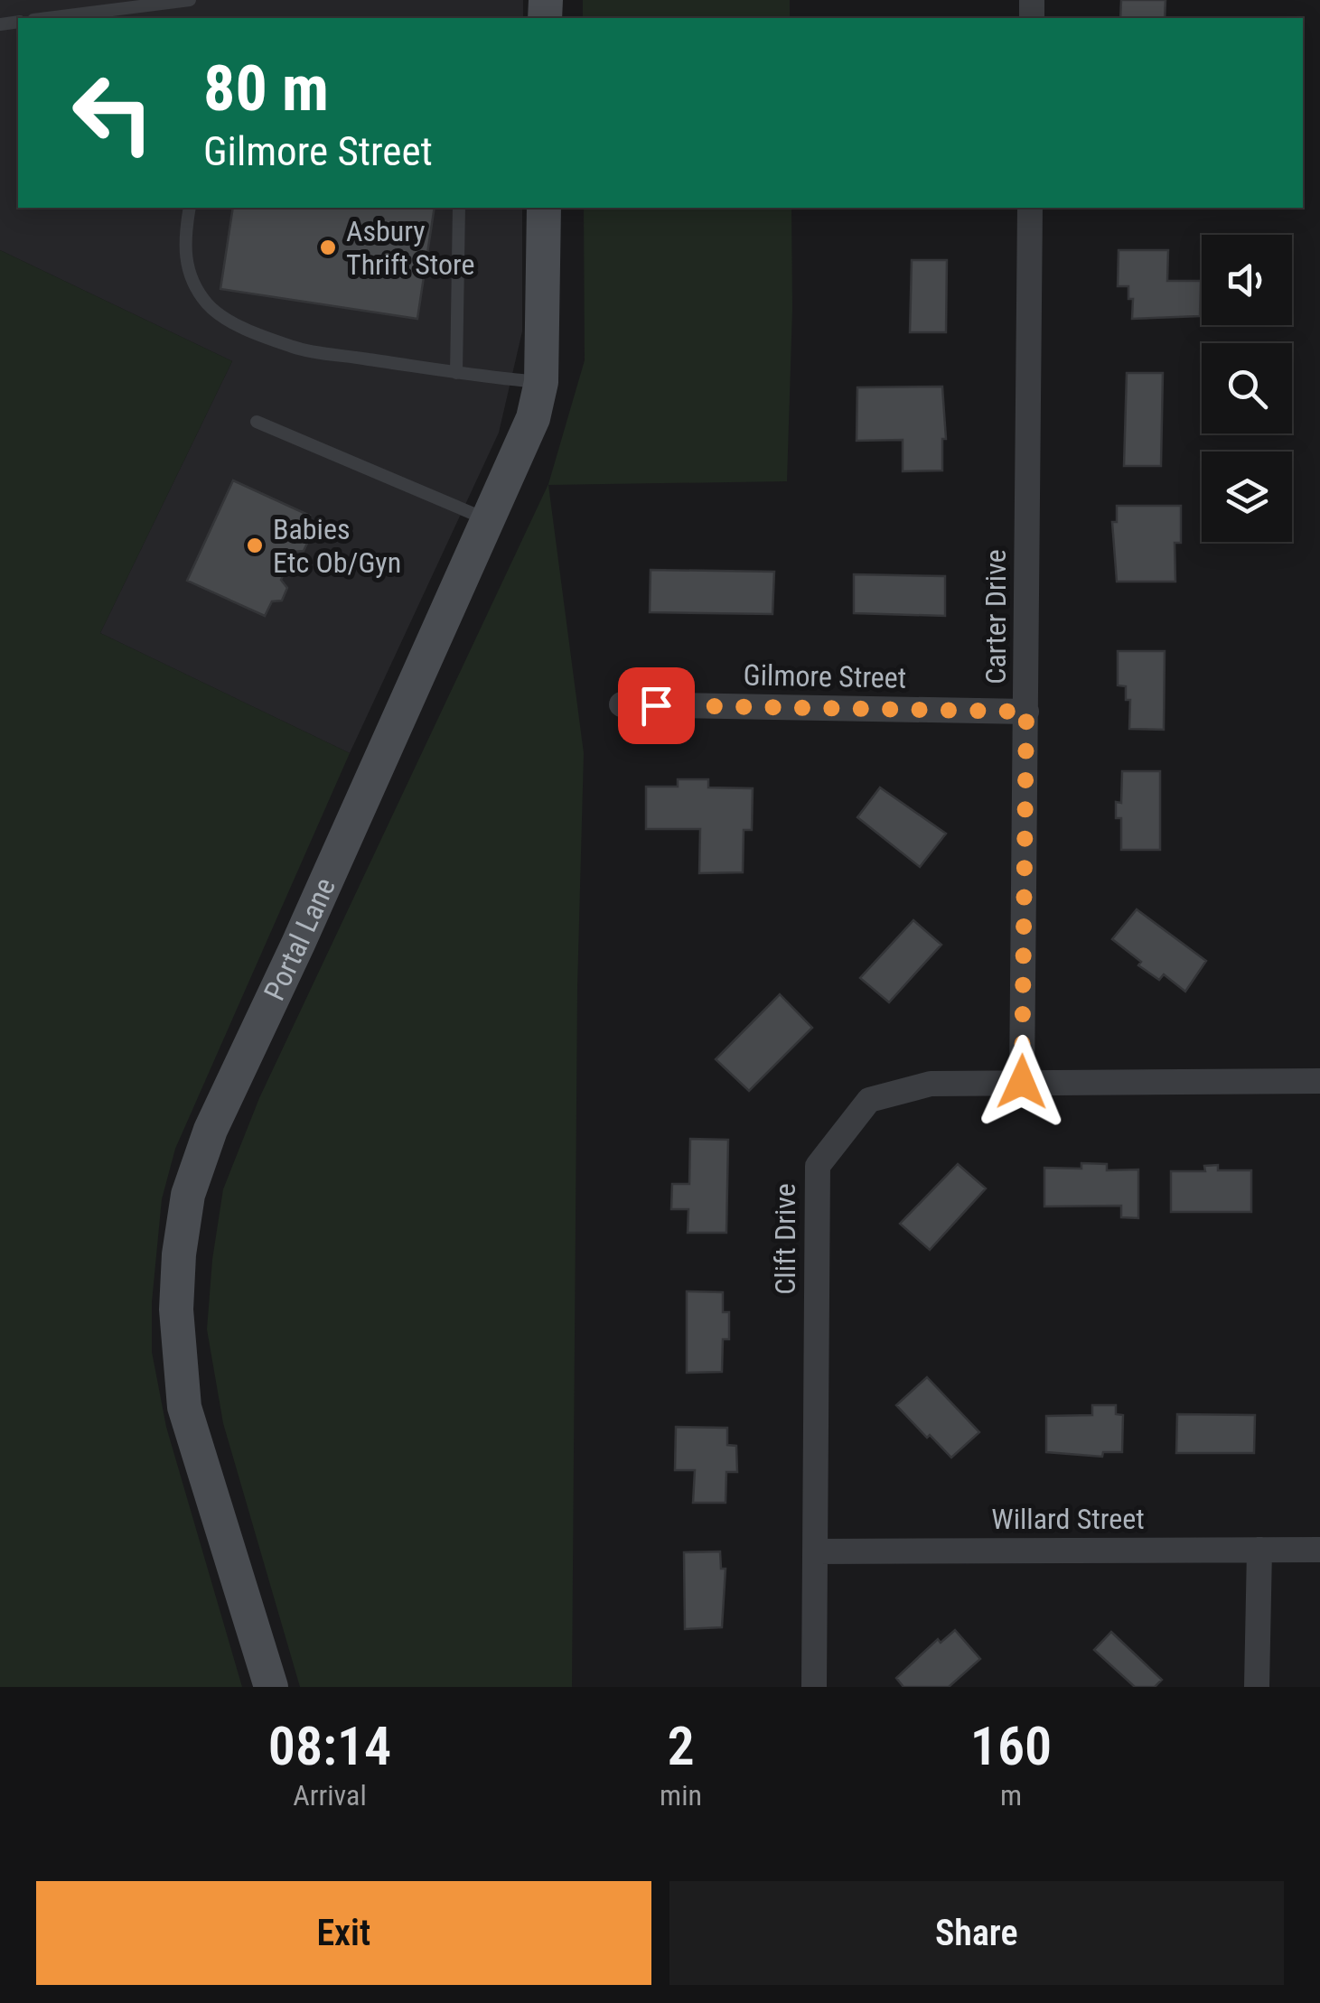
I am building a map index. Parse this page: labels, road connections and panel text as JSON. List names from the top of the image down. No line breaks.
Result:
{"streets":{"street":["Carter Drive","Gilmore Street","Portal Lane","Clift Drive","Willard Street"]},"crossings":[["Carter Drive","Gilmore Street"],["Carter Drive","Clift Drive"],["Clift Drive","Willard Street"]],"places":["Asbury Thrift Store","Babies Etc Ob/Gyn"],"page":{"turn":["80 m","Gilmore Street"],"eta":["08:14","Arrival","2","min","160","m"],"buttons":["Exit","Share"]}}
